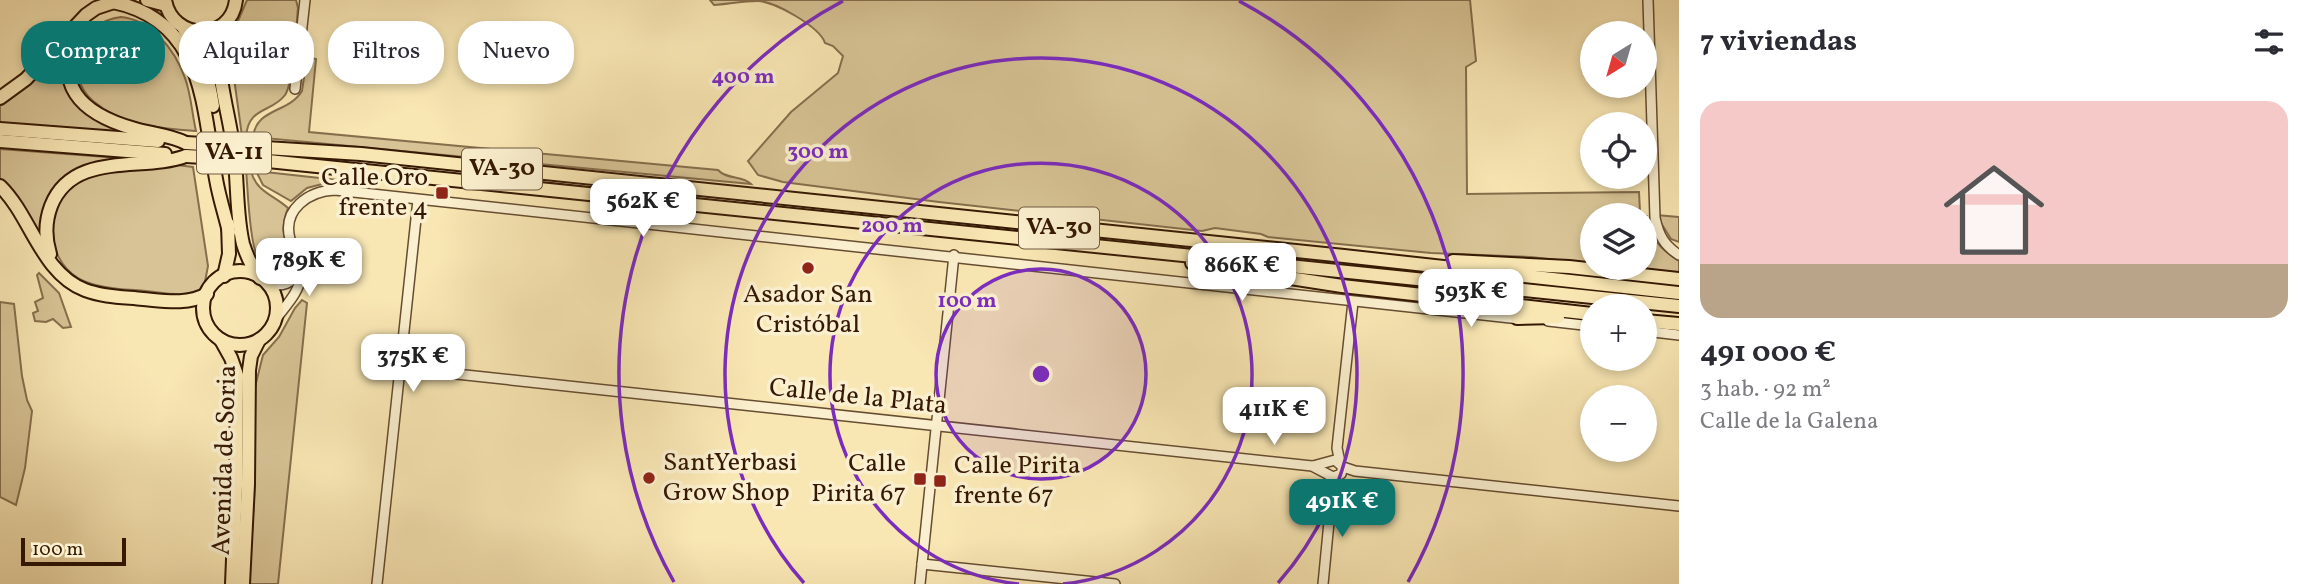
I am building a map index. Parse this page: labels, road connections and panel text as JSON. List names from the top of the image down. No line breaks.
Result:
{"streets":{"highway":["VA-11","VA-30","Avenida de Soria"],"street":["Calle de la Plata"]},"crossings":[["VA-11","Avenida de Soria"]],"places":{"transit":["Calle Oro frente 4","Calle Pirita 67","Calle Pirita frente 67"],"other":["Asador San Cristóbal","SantYerbasi Grow Shop"]},"scale_bar":"100 m","north":"bottom left","page":{"heading":"7 viviendas","map_buttons":["+","−"],"chip":["Comprar","Alquilar","Filtros","Nuevo"],"list":[{"name":"491 000 €","note":"3 hab. · 92 m² · Calle de la Galena"}],"price":["562K €","789K €","866K €","593K €","375K €","411K €","491K €"],"scale":"100 m"},"rings":["400 m","300 m","200 m","100 m"]}
